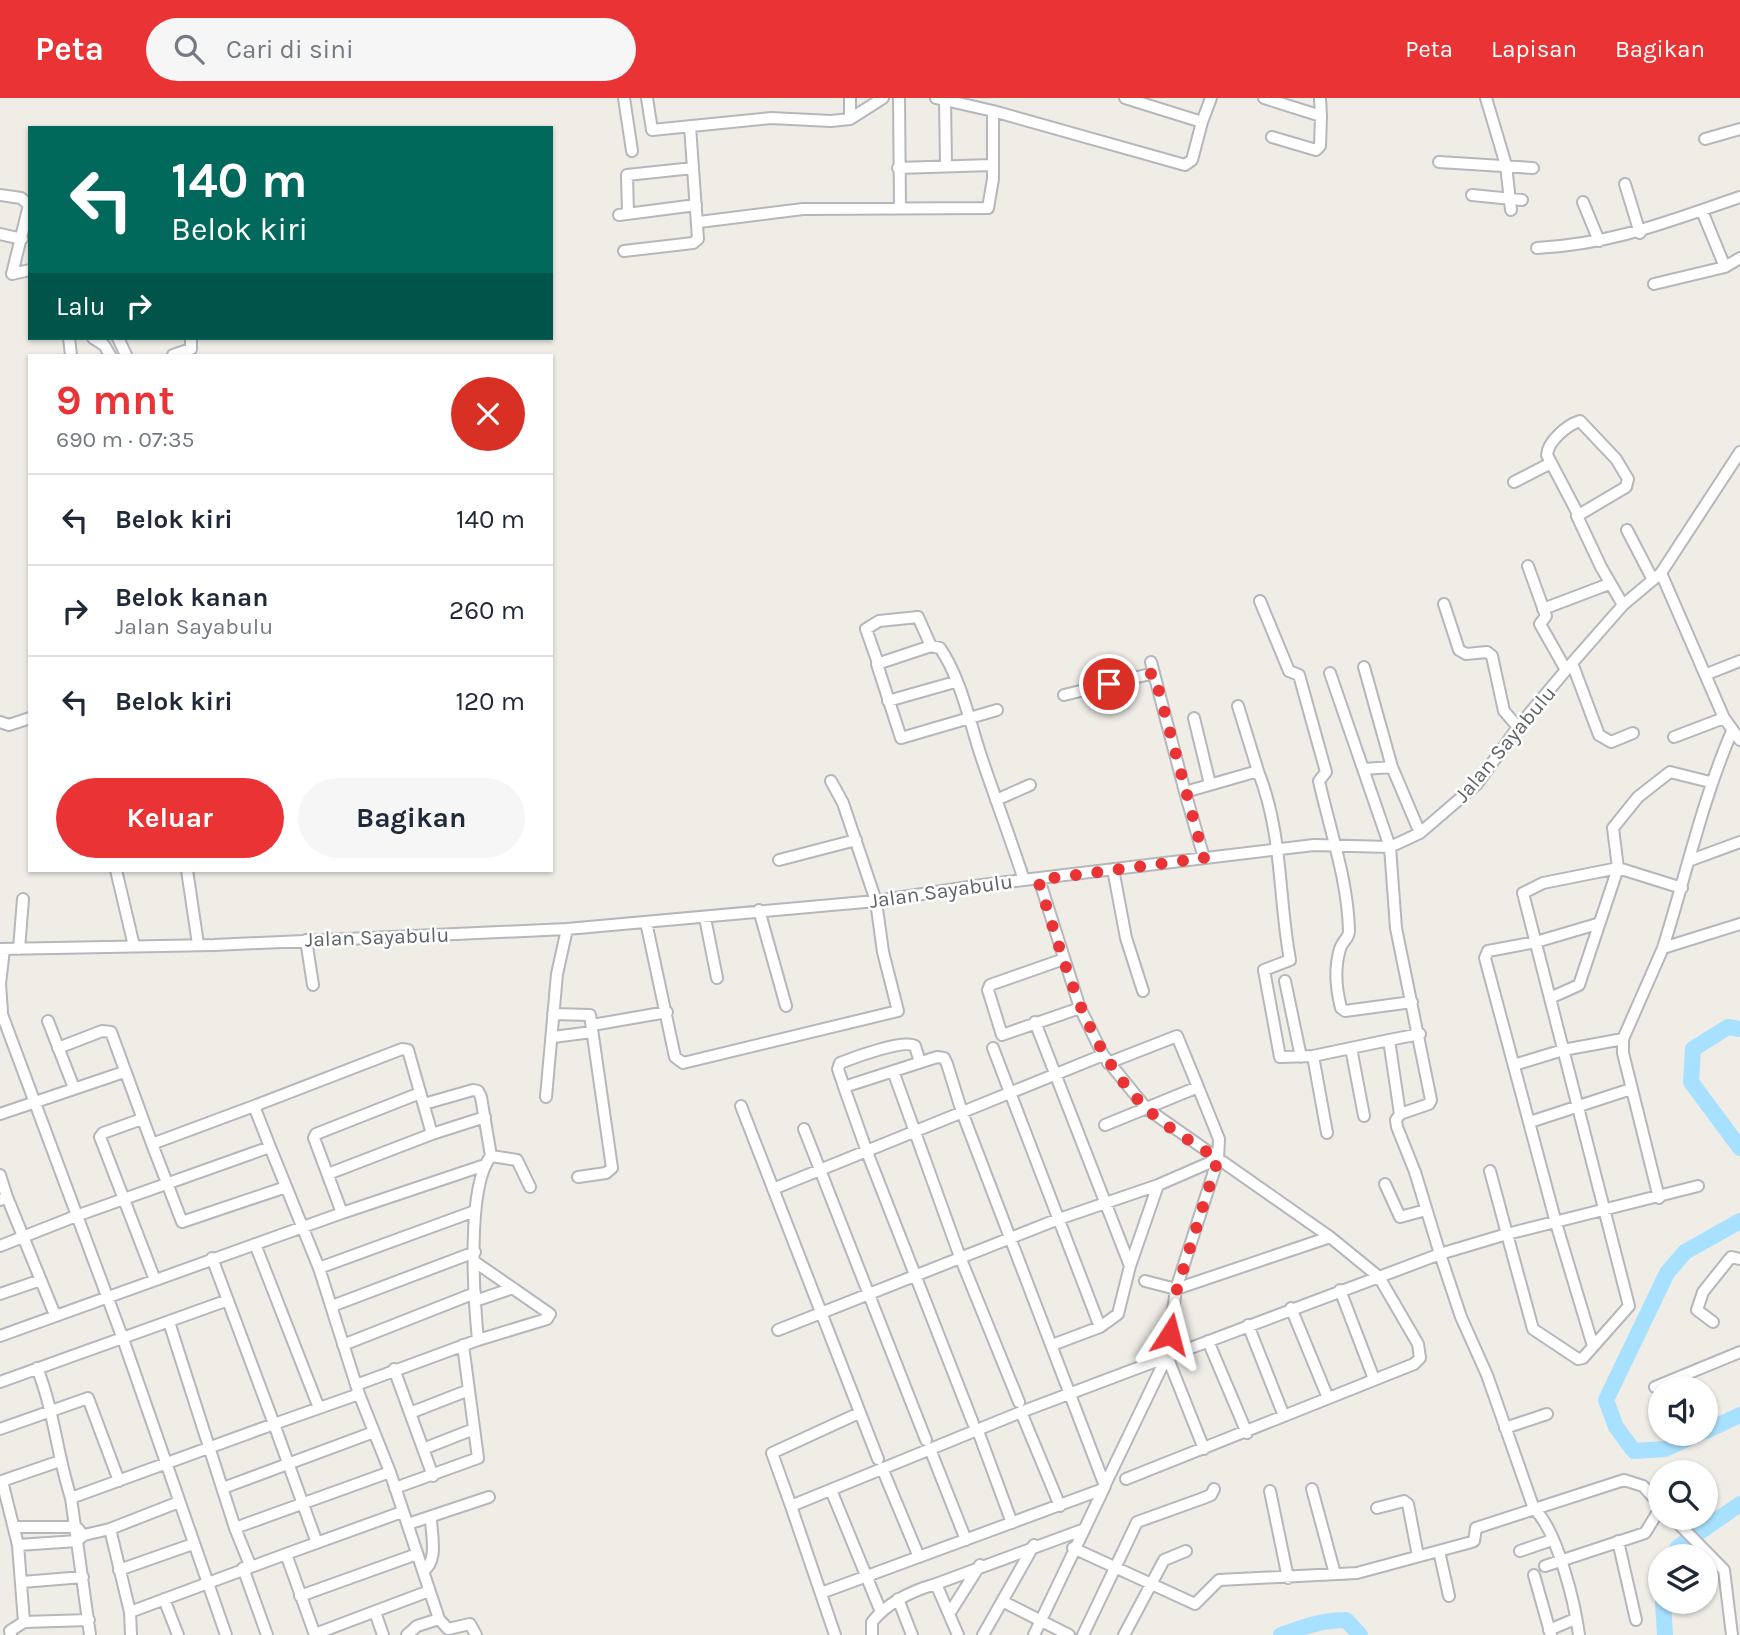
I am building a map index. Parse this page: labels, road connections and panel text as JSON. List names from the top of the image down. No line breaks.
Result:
{"streets":{"street":["Jalan Sayabulu"]},"page":{"header":"Peta","search":"Cari di sini","nav":["Peta","Lapisan","Bagikan"],"turn":["140 m","Belok kiri"],"then":"Lalu","heading":["9 mnt","690 m · 07:35"],"list":[{"name":"Belok kiri","value":"140 m"},{"name":"Belok kanan","note":"Jalan Sayabulu","value":"260 m"},{"name":"Belok kiri","value":"120 m"}],"buttons":["Keluar","Bagikan"]}}
